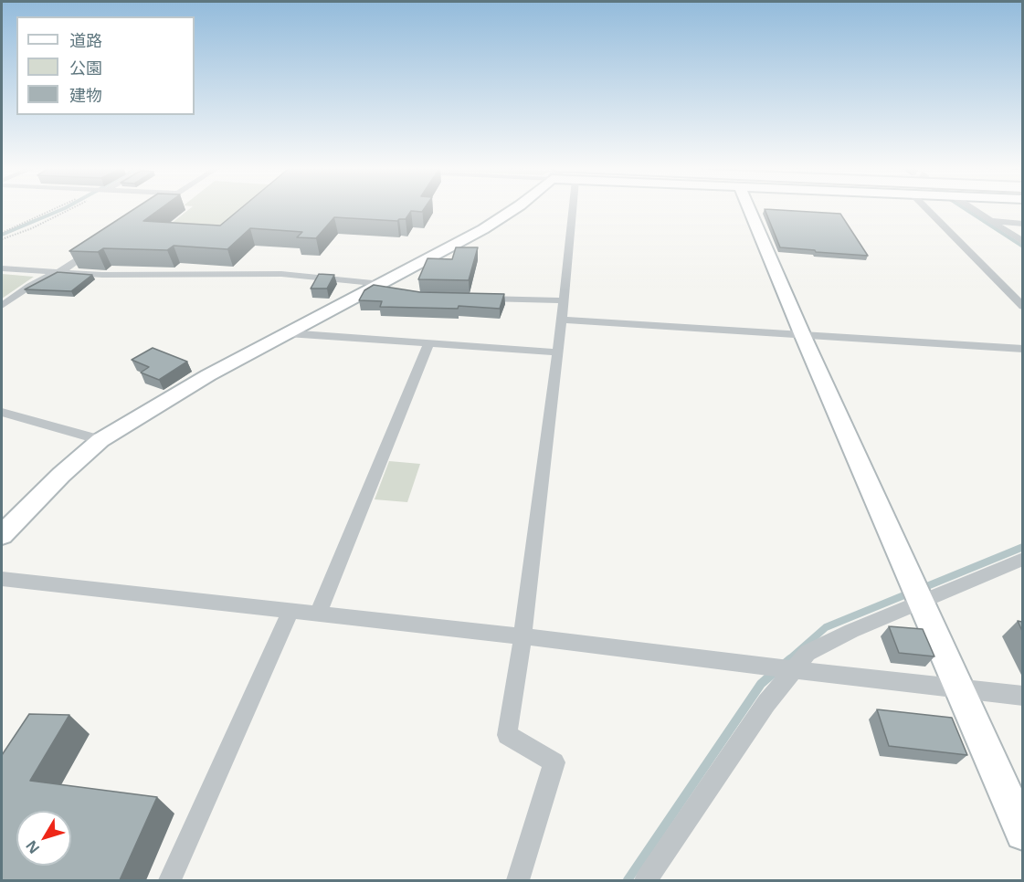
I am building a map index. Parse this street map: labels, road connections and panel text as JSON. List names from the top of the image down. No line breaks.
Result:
{"legend":["道路","公園","建物"],"north":"bottom left"}
